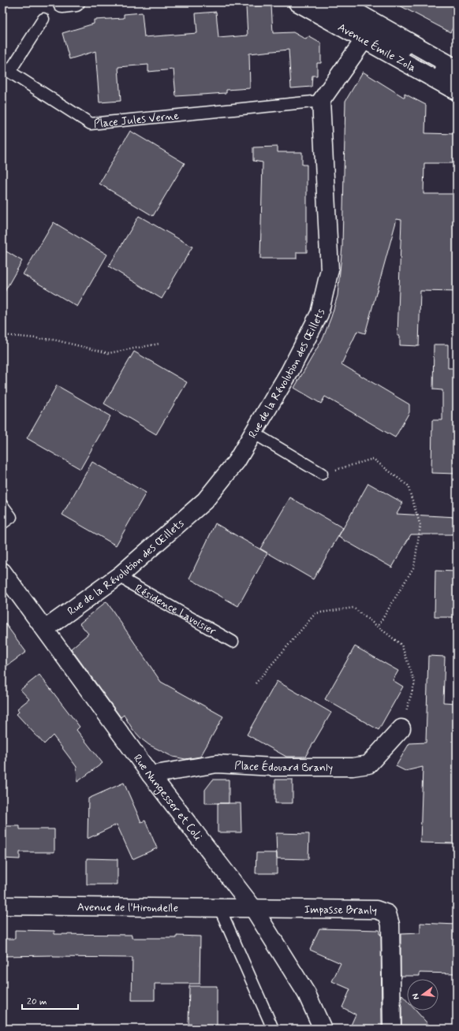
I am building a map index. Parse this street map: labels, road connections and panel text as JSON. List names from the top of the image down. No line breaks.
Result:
{"streets":{"street":["Avenue Émile Zola","Rue de la Révolution des Œillets","Place Édouard Branly","Rue Nungesser et Coli","Avenue de l'Hirondelle","Impasse Branly"],"lane":["Place Jules Verne","Résidence Lavoisier"]},"crossings":[["Place Jules Verne","Rue de la Révolution des Œillets"],["Rue de la Révolution des Œillets","Résidence Lavoisier"],["Rue de la Révolution des Œillets","Rue Nungesser et Coli"],["Place Édouard Branly","Rue Nungesser et Coli"],["Rue Nungesser et Coli","Avenue de l'Hirondelle"],["Rue Nungesser et Coli","Impasse Branly"],["Avenue de l'Hirondelle","Impasse Branly"]],"scale_bar":"20 m","north":"left"}
